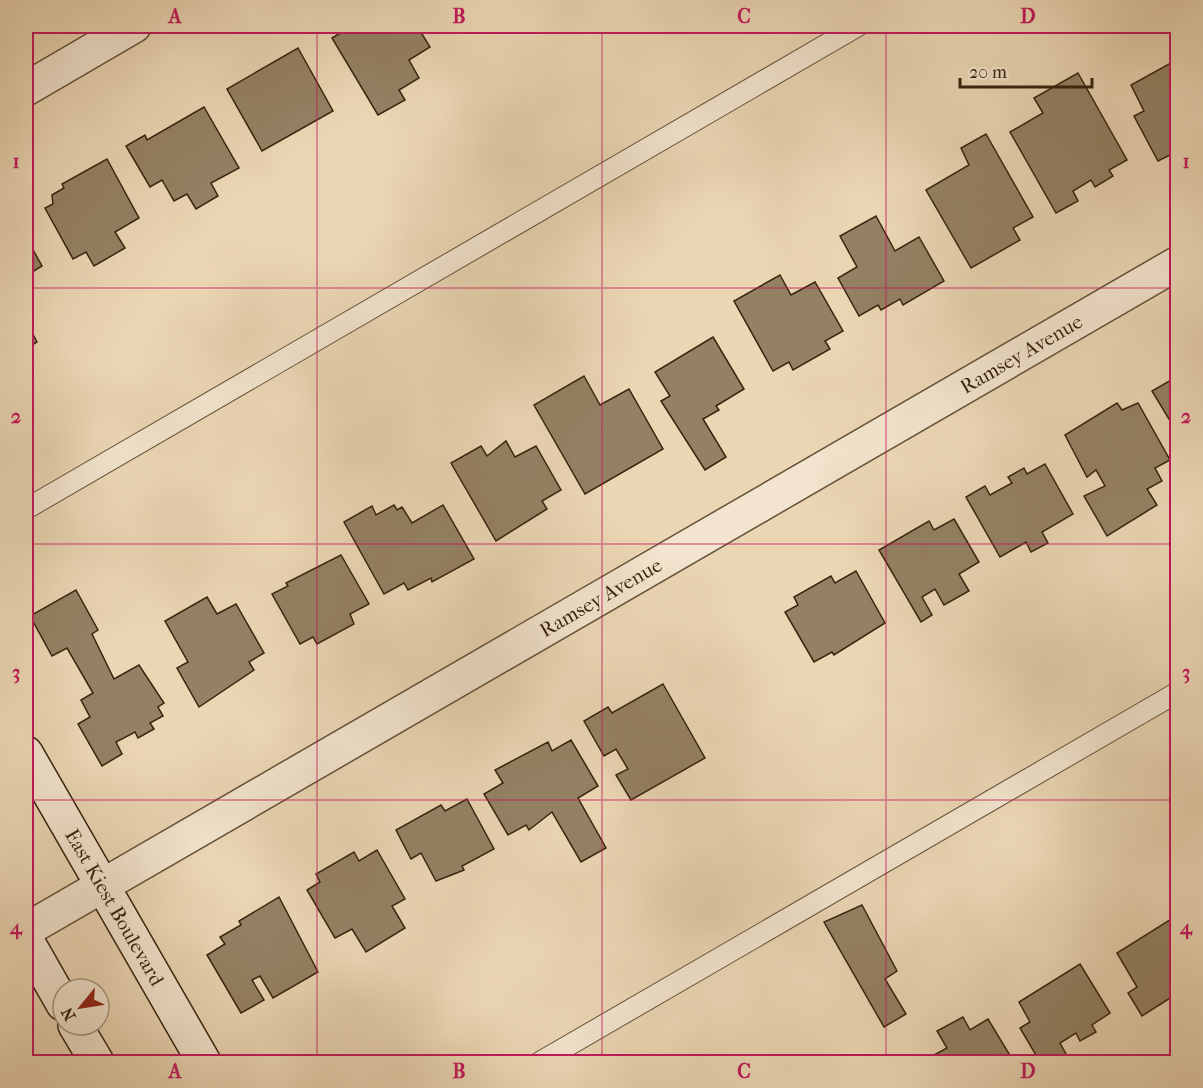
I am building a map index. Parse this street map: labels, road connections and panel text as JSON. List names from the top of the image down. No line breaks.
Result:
{"streets":{"street":["Ramsey Avenue","East Kiest Boulevard"]},"crossings":[["Ramsey Avenue","East Kiest Boulevard"]],"scale_bar":"20 m","north":"bottom left","grid":{"columns":["A","B","C","D"],"rows":["1","2","3","4"]}}
